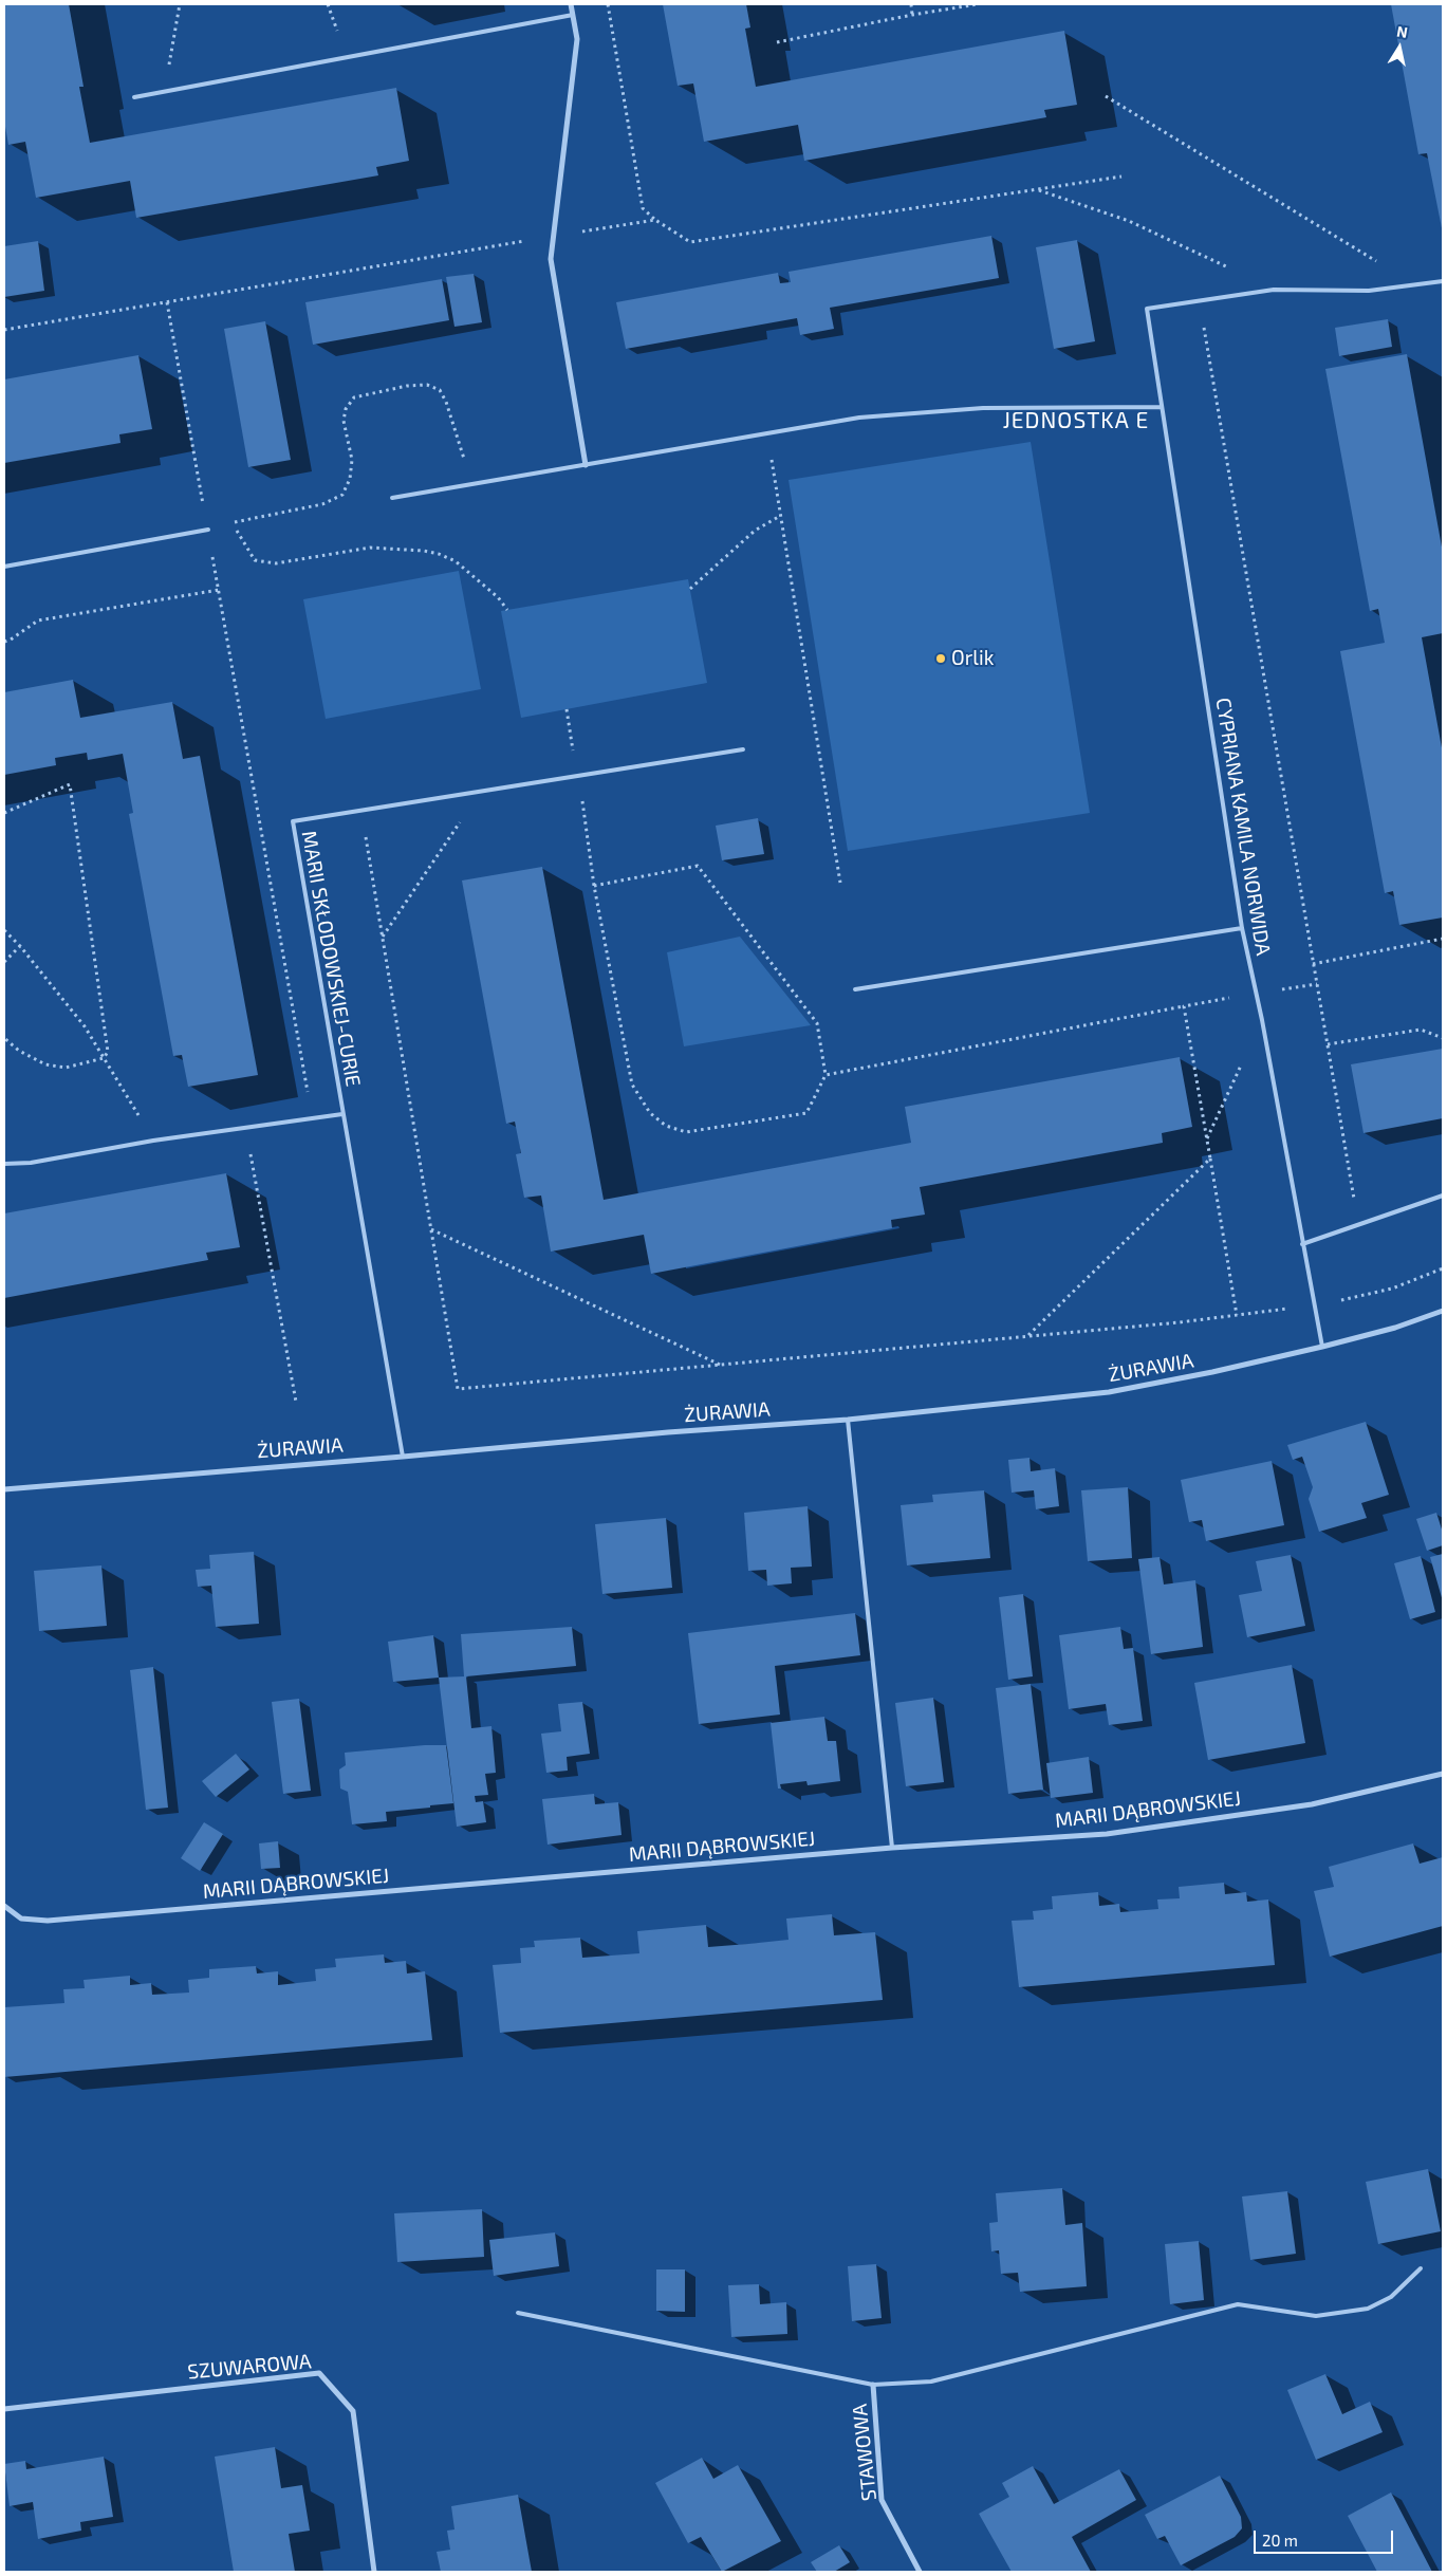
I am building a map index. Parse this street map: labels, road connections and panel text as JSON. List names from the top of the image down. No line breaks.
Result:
{"streets":{"street":["ŻURAWIA","MARII DĄBROWSKIEJ","SZUWAROWA","STAWOWA"],"lane":["CYPRIANA KAMILA NORWIDA","MARII SKŁODOWSKIEJ-CURIE"]},"crossings":[["CYPRIANA KAMILA NORWIDA","ŻURAWIA"],["MARII SKŁODOWSKIEJ-CURIE","ŻURAWIA"]],"districts":["JEDNOSTKA E"],"places":["Orlik"],"scale_bar":"20 m","north":"top"}
